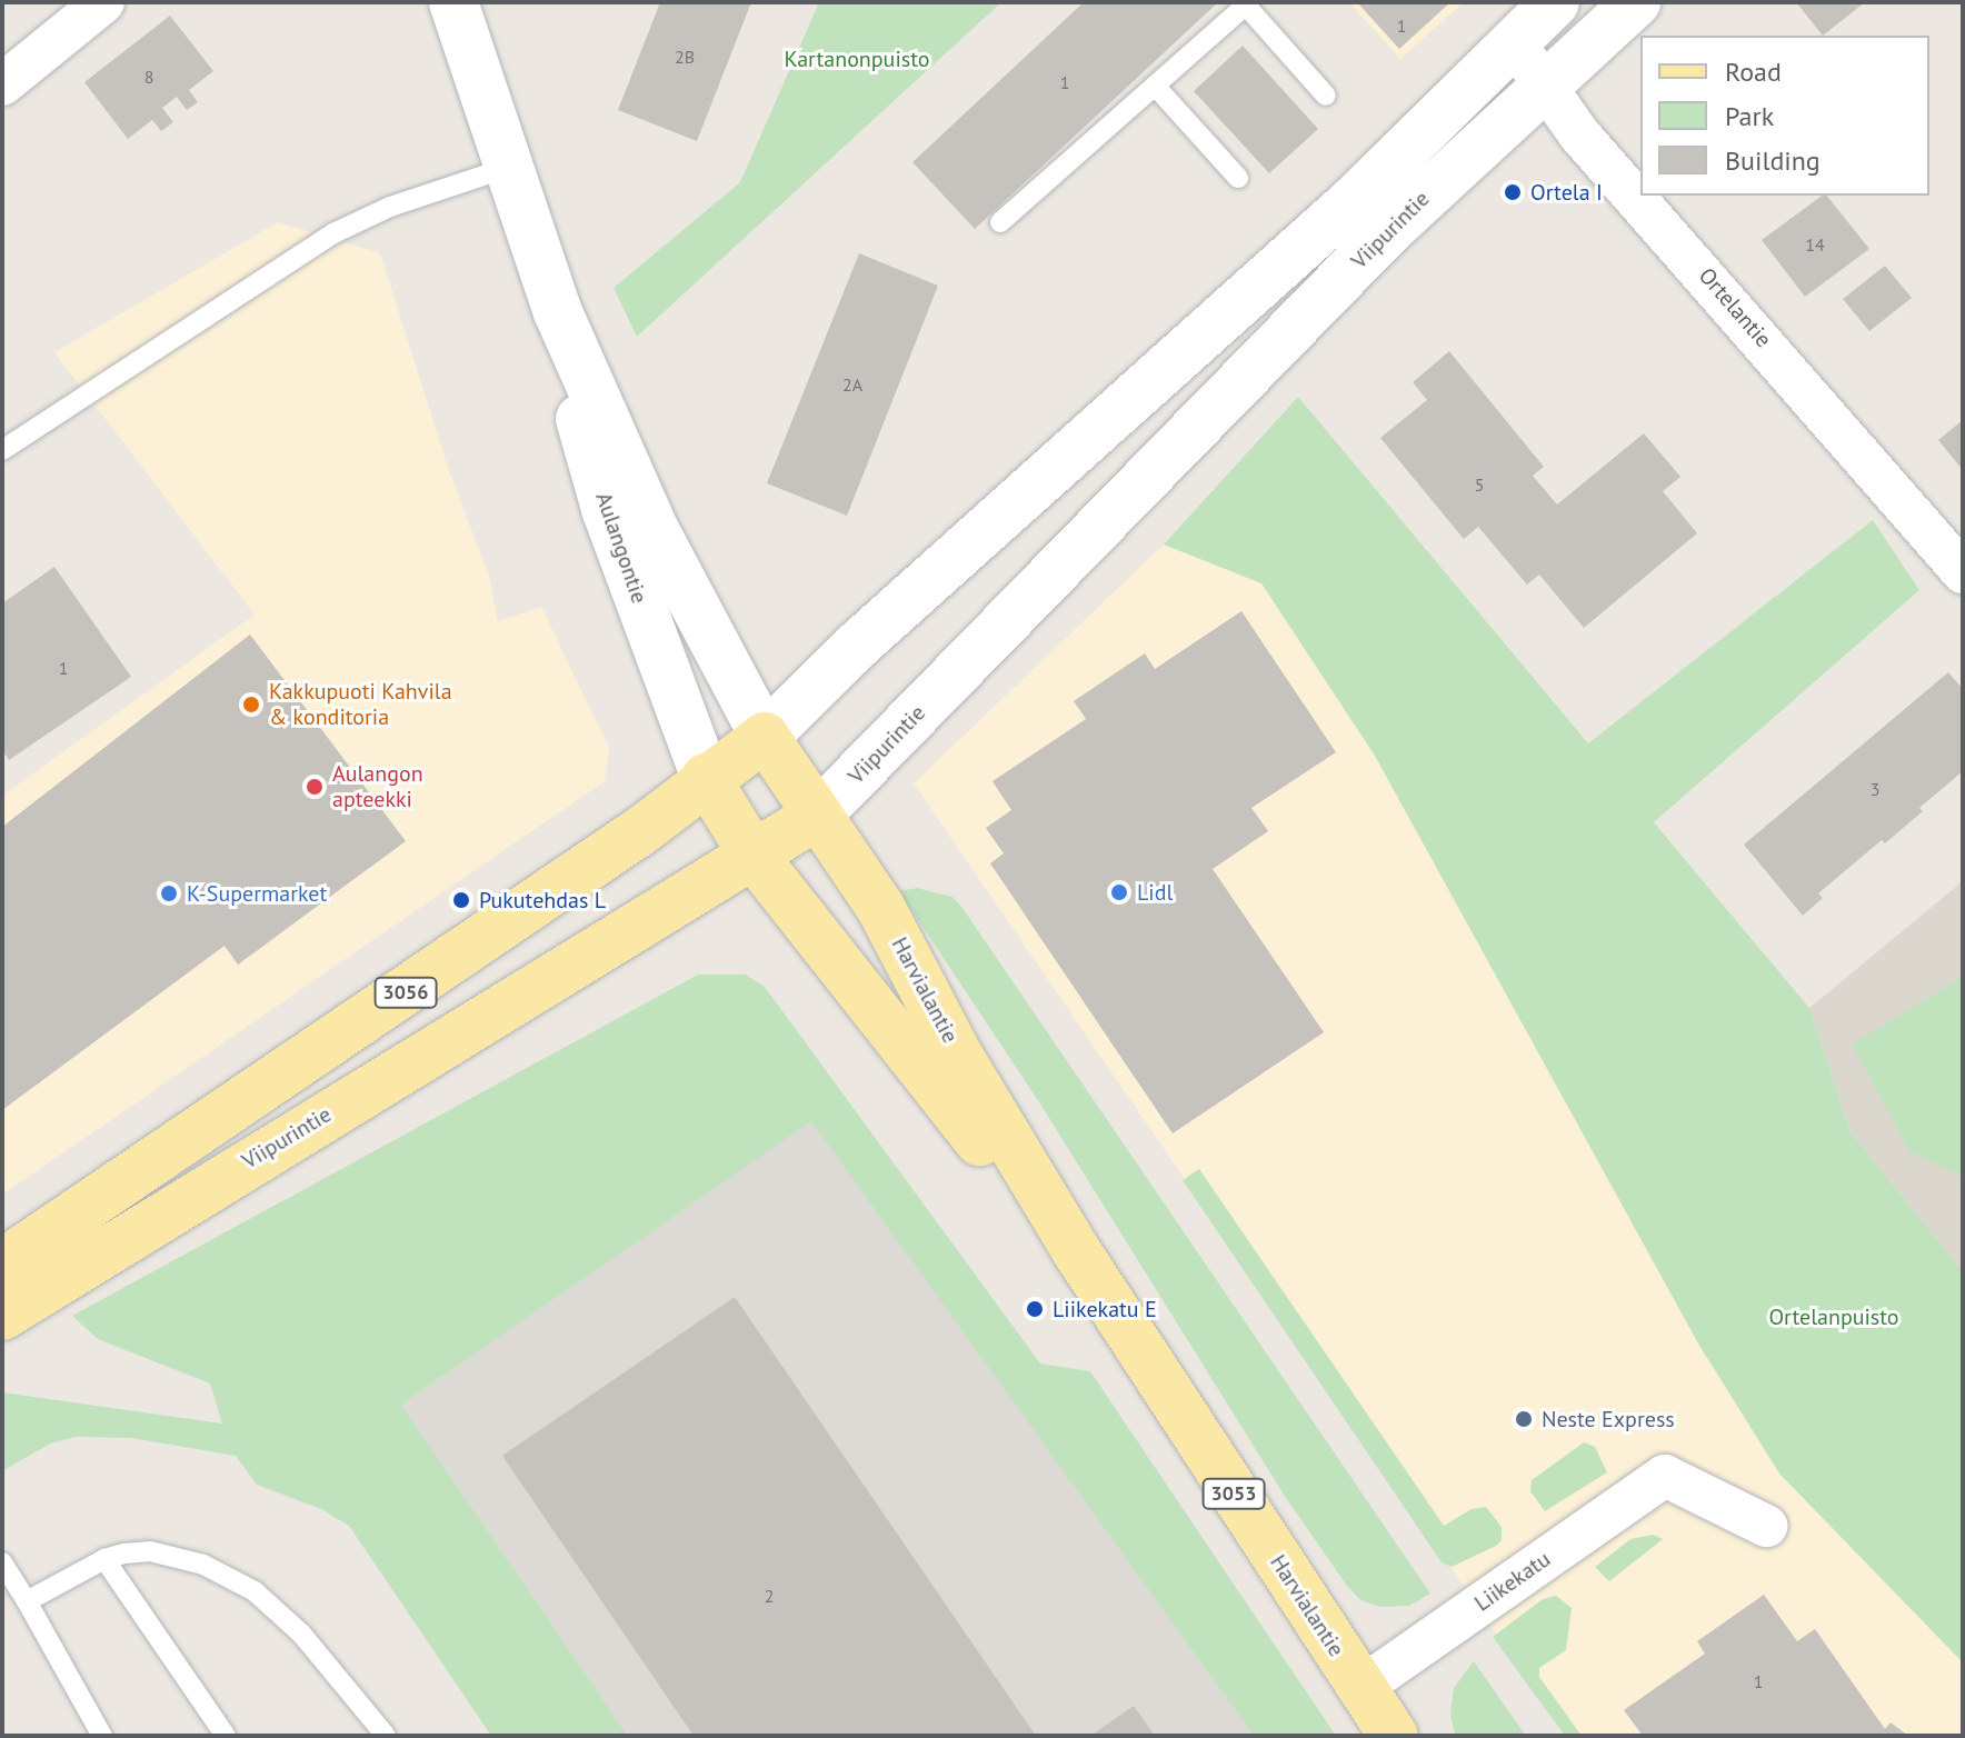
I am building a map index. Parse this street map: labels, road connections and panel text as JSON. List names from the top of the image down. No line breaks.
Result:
{"streets":{"main road":["Viipurintie","Aulangontie","Harvialantie","3056","3053"],"street":["Ortelantie","Liikekatu"]},"crossings":[["Viipurintie","Ortelantie"],["Viipurintie","Aulangontie"],["Viipurintie","Harvialantie"],["Aulangontie","Harvialantie"],["Harvialantie","Liikekatu"]],"parks":["Kartanonpuisto","Ortelanpuisto"],"places":["Ortela I","Kakkupuoti Kahvila & konditoria","Aulangon apteekki","Lidl","K-Supermarket","Pukutehdas L","Liikekatu E","Neste Express"],"house_numbers":["1","2B","8","1","14","2A","5","1","3","2","1"],"legend":["Road","Park","Building"]}
